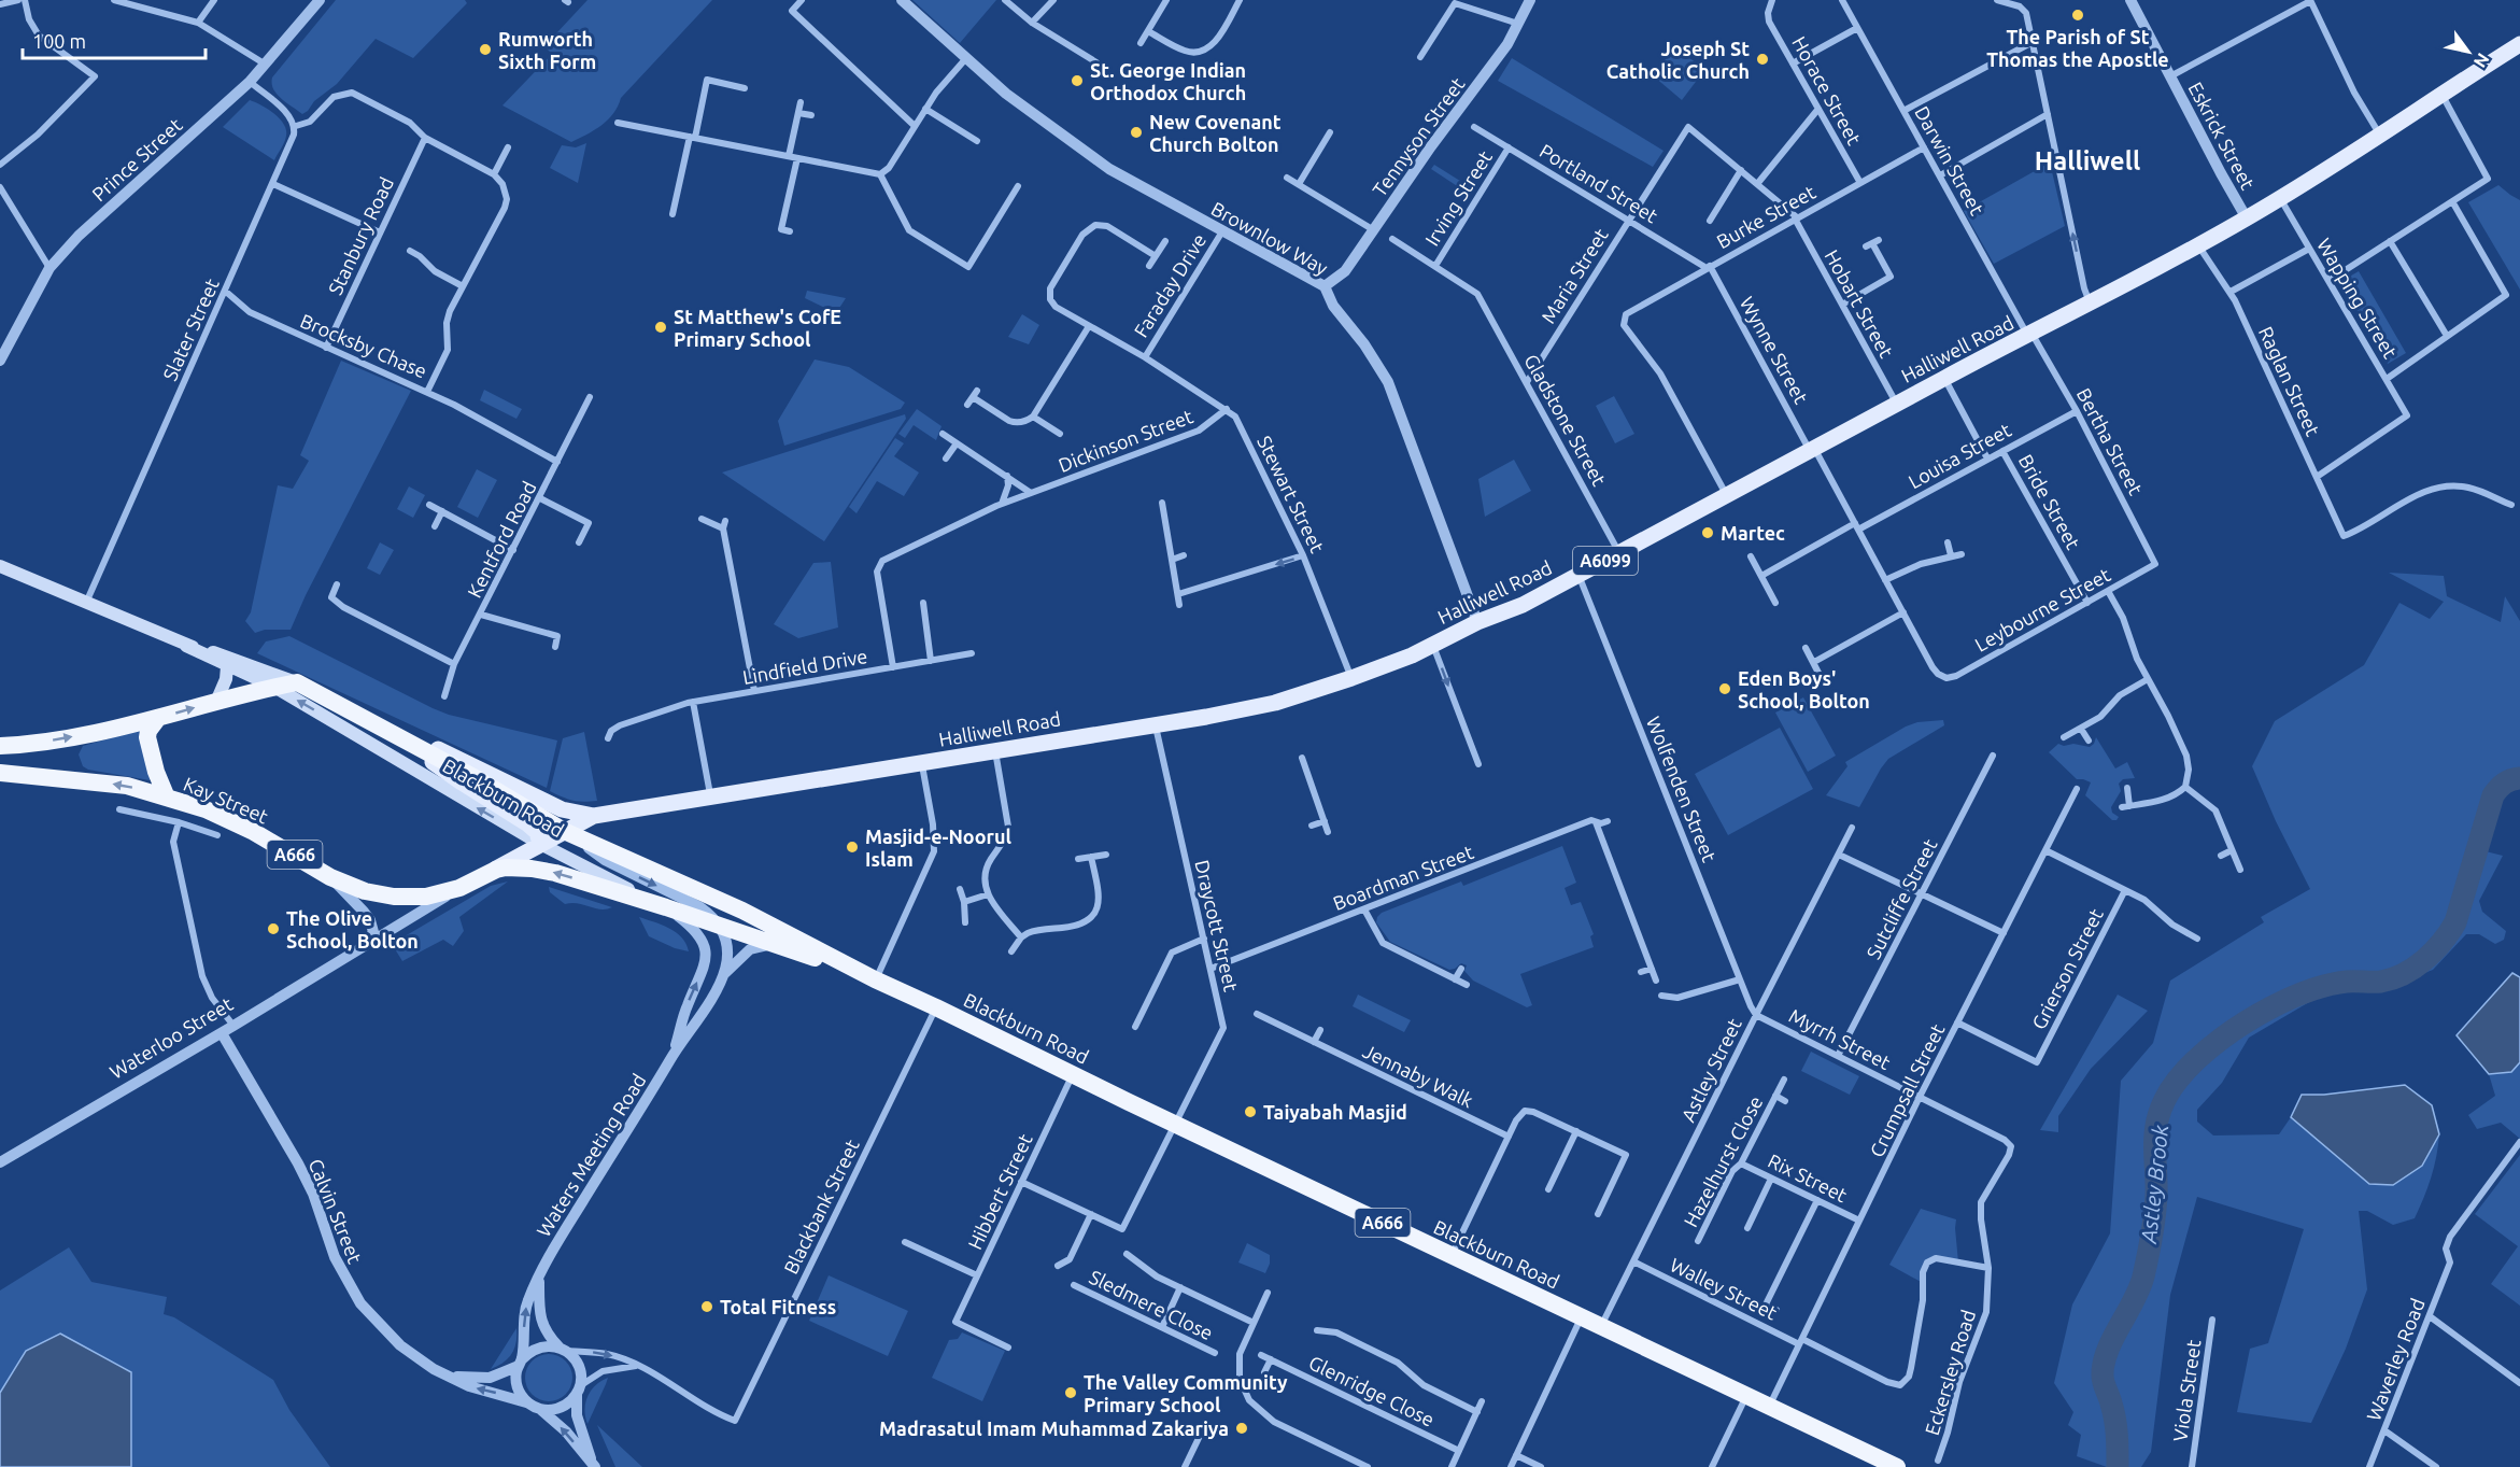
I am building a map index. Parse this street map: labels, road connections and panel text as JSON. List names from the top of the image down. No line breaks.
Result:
{"streets":{"highway":["Blackburn Road","Kay Street","A666"],"main road":["Halliwell Road","A6099"],"street":["Horace Street","Eskrick Street","Tennyson Street","Prince Street","Darwin Street","Portland Street","Irving Street","Burke Street","Stanbury Road","Brownlow Way","Maria Street","Faraday Drive","Wapping Street","Hobart Street","Slater Street","Brocksby Chase","Wynne Street","Raglan Street","Gladstone Street","Dickinson Street","Bertha Street","Louisa Street","Stewart Street","Bride Street","Kentford Road","Leybourne Street","Lindfield Drive","Wolfenden Street","Boardman Street","Sutcliffe Street","Draycott Street","Grierson Street","Waterloo Street","Myrrh Street","Astley Street","Jennaby Walk","Crumpsall Street","Waters Meeting Road","Hazelhurst Close","Rix Street","Hibbert Street","Blackbank Street","Calvin Street","Walley Street","Sledmere Close","Waverley Road","Eckersley Road","Glenridge Close","Viola Street"]},"crossings":[["Horace Street","Burke Street"],["Eskrick Street","Halliwell Road"],["Tennyson Street","Brownlow Way"],["Darwin Street","Burke Street"],["Darwin Street","Halliwell Road"],["Darwin Street","Bertha Street"],["Portland Street","Irving Street"],["Portland Street","Burke Street"],["Portland Street","Maria Street"],["Portland Street","Wynne Street"],["Irving Street","Gladstone Street"],["Burke Street","Hobart Street"],["Burke Street","Halliwell Road"],["Burke Street","Wynne Street"],["Stanbury Road","Brocksby Chase"],["Brownlow Way","Faraday Drive"],["Brownlow Way","Halliwell Road"],["Maria Street","Hobart Street"],["Maria Street","Gladstone Street"],["Faraday Drive","Stewart Street"],["Wapping Street","Halliwell Road"],["Wapping Street","Raglan Street"],["Hobart Street","Halliwell Road"],["Slater Street","Brocksby Chase"],["Halliwell Road","Wynne Street"],["Halliwell Road","Raglan Street"],["Halliwell Road","Gladstone Street"],["Halliwell Road","Bertha Street"],["Halliwell Road","Stewart Street"],["Halliwell Road","Bride Street"],["Halliwell Road","Wolfenden Street"],["Halliwell Road","Blackburn Road"],["Halliwell Road","Kay Street"],["Halliwell Road","A666"],["Halliwell Road","Draycott Street"],["Wynne Street","Louisa Street"],["Wynne Street","Leybourne Street"],["Dickinson Street","Stewart Street"],["Dickinson Street","Lindfield Drive"],["Bertha Street","Louisa Street"],["Bertha Street","Leybourne Street"],["Louisa Street","Bride Street"],["Bride Street","Leybourne Street"],["Wolfenden Street","Myrrh Street"],["Wolfenden Street","Astley Street"],["Blackburn Road","Kay Street"],["Blackburn Road","A666"],["Blackburn Road","Draycott Street"],["Blackburn Road","Astley Street"],["Blackburn Road","Crumpsall Street"],["Blackburn Road","Waters Meeting Road"],["Blackburn Road","Hibbert Street"],["Blackburn Road","Blackbank Street"],["Kay Street","A666"],["Kay Street","Waterloo Street"],["A666","Waters Meeting Road"],["Boardman Street","Draycott Street"],["Sutcliffe Street","Myrrh Street"],["Grierson Street","Crumpsall Street"],["Waterloo Street","Calvin Street"],["Myrrh Street","Astley Street"],["Myrrh Street","Crumpsall Street"],["Myrrh Street","Eckersley Road"],["Astley Street","Walley Street"],["Crumpsall Street","Rix Street"],["Crumpsall Street","Walley Street"],["Waters Meeting Road","Calvin Street"],["Hazelhurst Close","Rix Street"],["Walley Street","Eckersley Road"]],"districts":["Halliwell"],"water":["Astley Brook"],"places":["The Parish of St Thomas the Apostle","Rumworth Sixth Form","Joseph St Catholic Church","St. George Indian Orthodox Church","New Covenant Church Bolton","St Matthew's CofE Primary School","Martec","Eden Boys' School, Bolton","Masjid-e-Noorul Islam","The Olive School, Bolton","Taiyabah Masjid","Total Fitness","The Valley Community Primary School","Madrasatul Imam Muhammad Zakariya"],"scale_bar":"100 m","north":"bottom right"}
